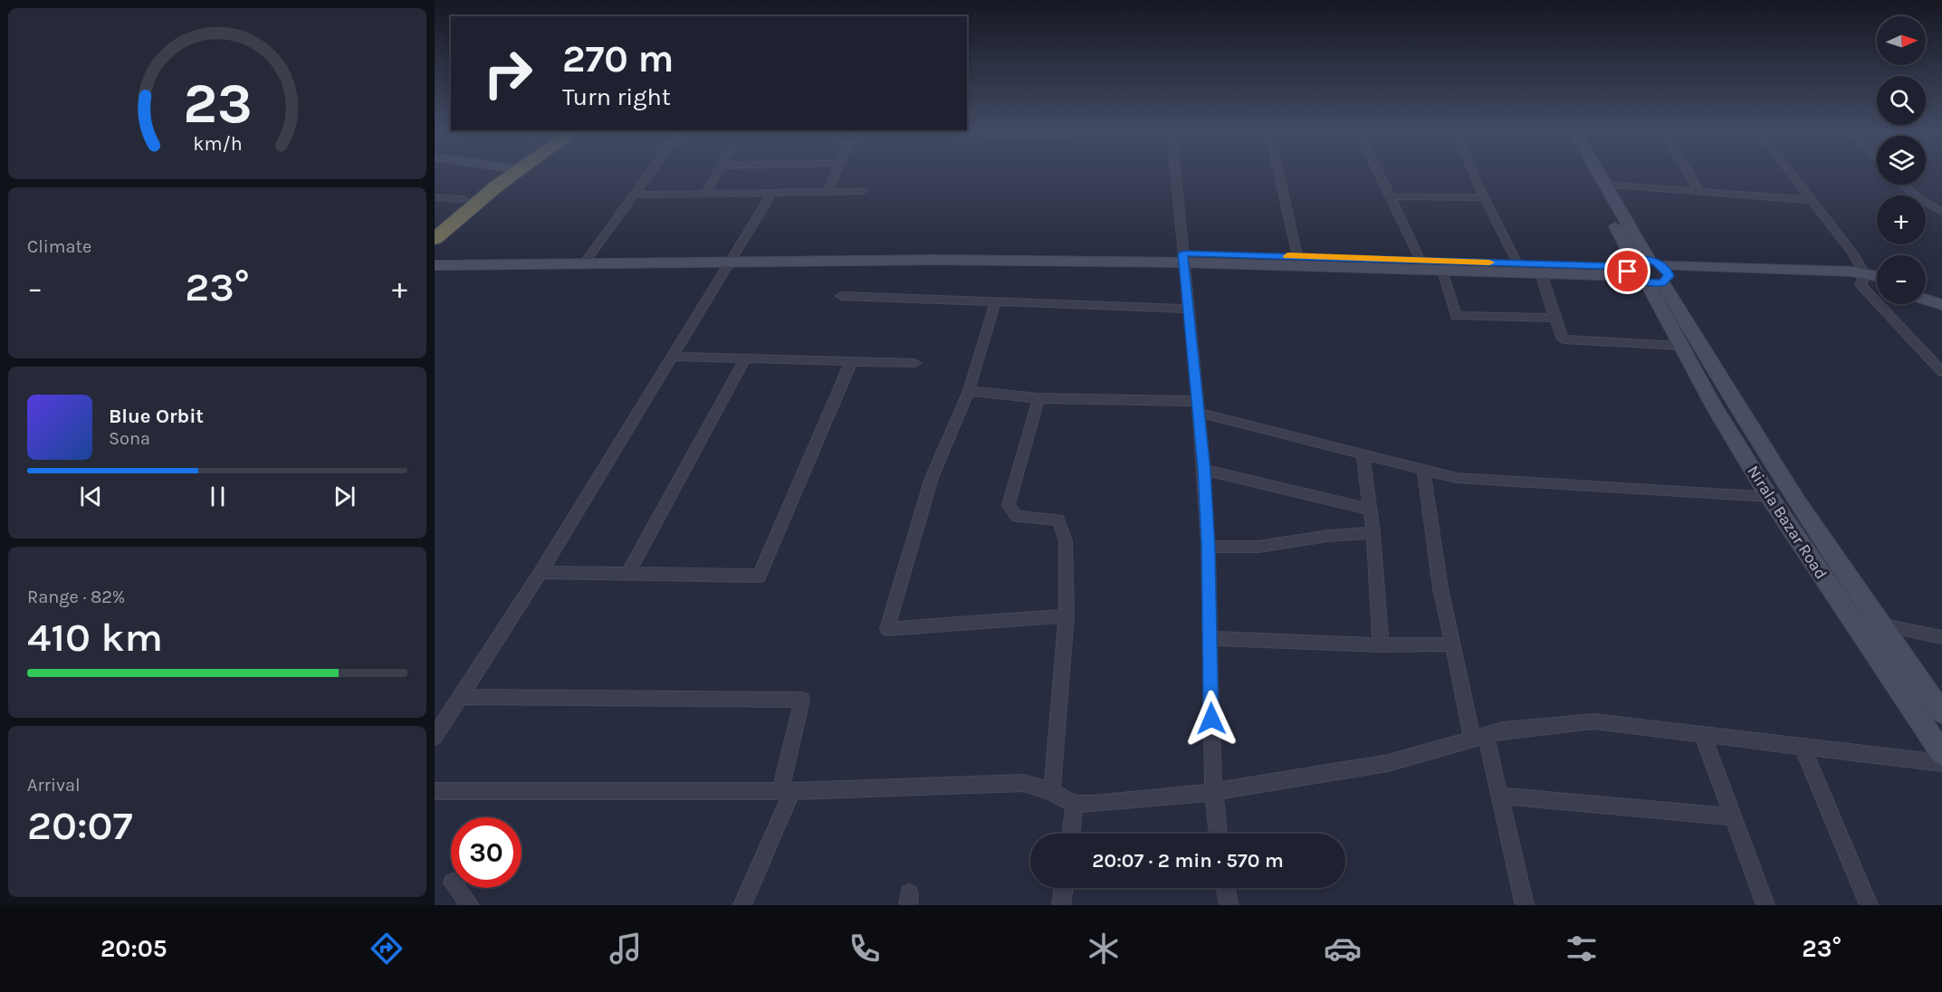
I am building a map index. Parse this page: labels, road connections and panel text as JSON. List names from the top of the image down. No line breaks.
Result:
{"streets":{"street":["Nirala Bazar Road"]},"north":"right","page":{"map_buttons":["+","−"],"turn":["270 m","Turn right"],"tile":["Climate",["Range · 82%","410 km"],["Arrival","20:07"]],"heat":["−","23°","+"],"song":["Blue Orbit","Sona"],"limit":"30","trip":"20:07 · 2 min · 570 m","tabs":["20:05","23°"],"gauge":["23","km/h"]}}
